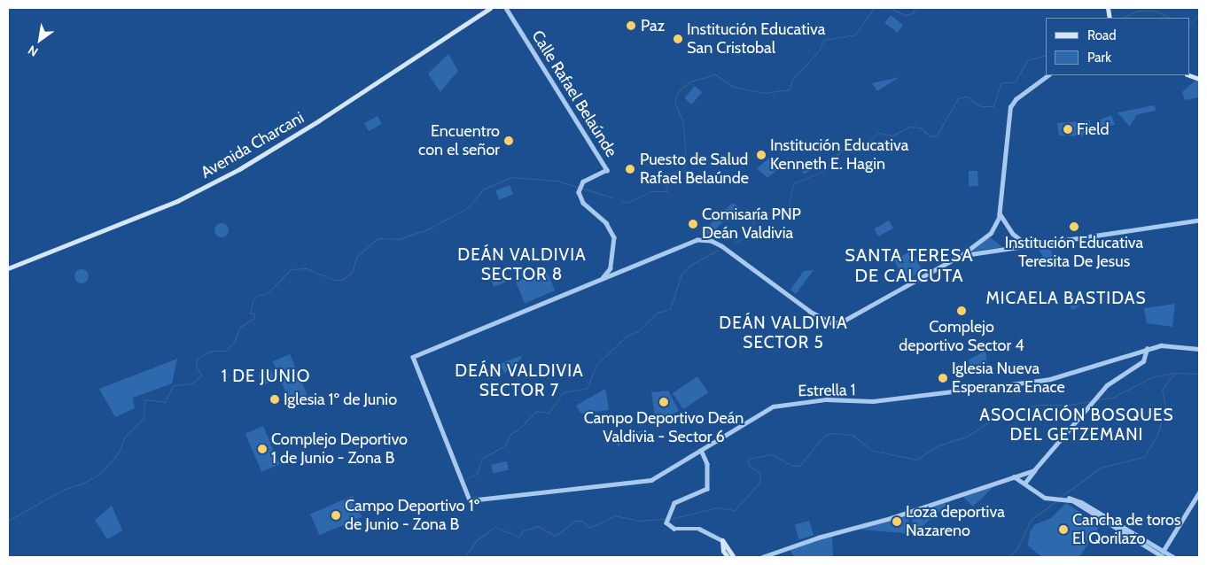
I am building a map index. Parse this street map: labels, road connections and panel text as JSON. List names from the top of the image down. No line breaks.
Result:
{"streets":{"main road":["Avenida Charcani"],"street":["Calle Rafael Belaúnde","Estrella 1"]},"districts":["DEÁN VALDIVIA SECTOR 8","SANTA TERESA DE CALCUTA","MICAELA BASTIDAS","DEÁN VALDIVIA SECTOR 5","DEÁN VALDIVIA SECTOR 7","1 DE JUNIO","ASOCIACIÓN BOSQUES DEL GETZEMANI"],"places":["Paz","Institución Educativa San Cristobal","Field","Encuentro con el señor","Institución Educativa Kenneth E. Hagin","Puesto de Salud Rafael Belaúnde","Comisaría PNP Deán Valdivia","Institución Educativa Teresita De Jesus","Complejo deportivo Sector 4","Iglesia Nueva Esperanza Enace","Iglesia 1º de Junio","Campo Deportivo Deán Valdivia - Sector 6","Complejo Deportivo 1 de Junio - Zona B","Campo Deportivo 1º de Junio - Zona B","Loza deportiva Nazareno","Cancha de toros El Qorilazo"],"legend":["Road","Park"],"north":"bottom left"}
